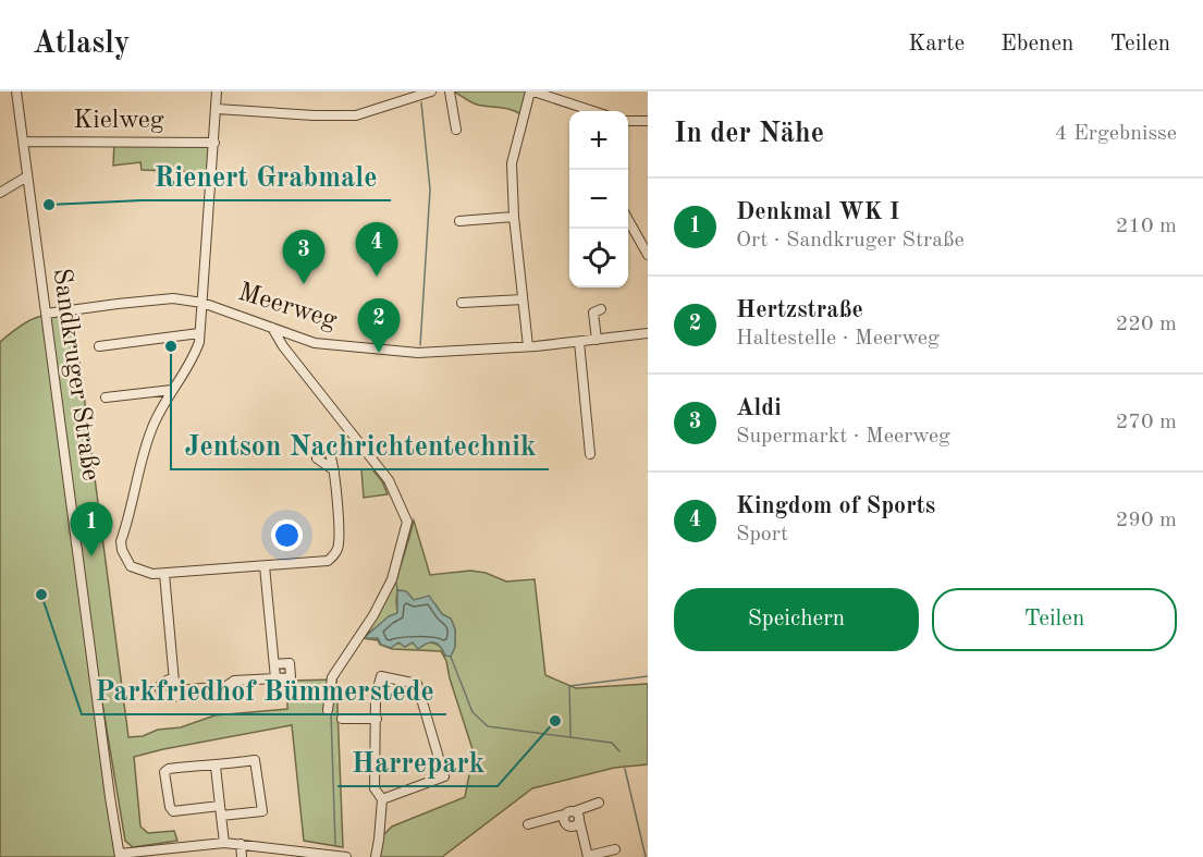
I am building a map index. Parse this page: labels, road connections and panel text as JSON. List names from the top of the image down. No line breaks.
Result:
{"streets":{"street":["Kielweg","Meerweg","Sandkruger Straße"]},"crossings":[["Kielweg","Sandkruger Straße"],["Meerweg","Sandkruger Straße"]],"places":["Rienert Grabmale","Jentson Nachrichtentechnik","Parkfriedhof Bümmerstede","Harrepark"],"page":{"header":"Atlasly","nav":["Karte","Ebenen","Teilen"],"heading":["In der Nähe","4 Ergebnisse"],"map_buttons":["+","−"],"list":[{"mark":"1","name":"Denkmal WK I","note":"Ort · Sandkruger Straße","value":"210 m"},{"mark":"2","name":"Hertzstraße","note":"Haltestelle · Meerweg","value":"220 m"},{"mark":"3","name":"Aldi","note":"Supermarkt · Meerweg","value":"270 m"},{"mark":"4","name":"Kingdom of Sports","note":"Sport","value":"290 m"}],"pins":["4","3","2","1"],"buttons":["Speichern","Teilen"]}}
